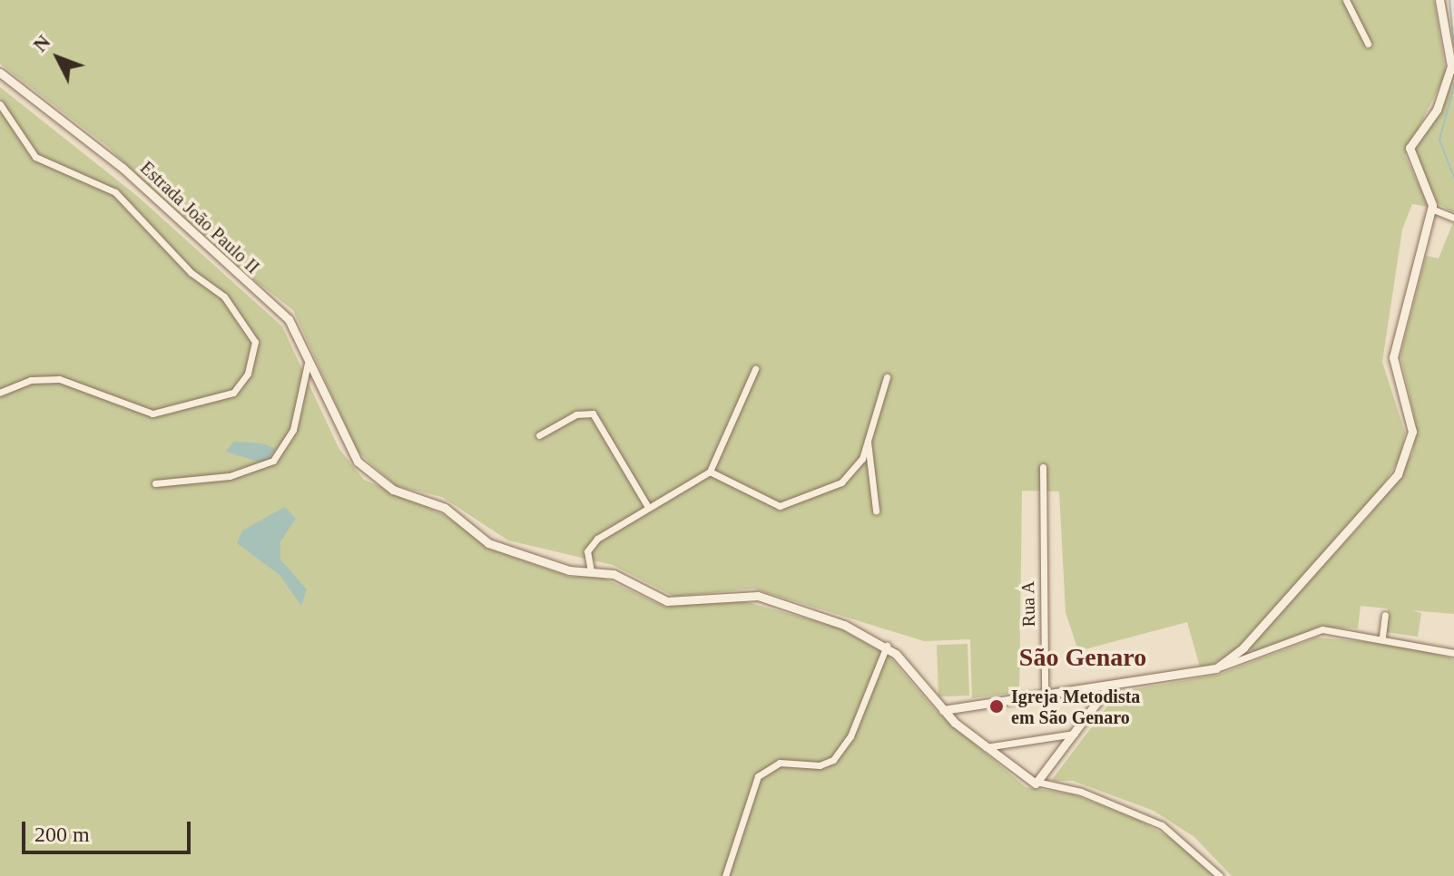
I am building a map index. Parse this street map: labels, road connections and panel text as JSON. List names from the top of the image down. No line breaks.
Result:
{"streets":{"street":["Estrada João Paulo II","Rua A"]},"districts":["São Genaro"],"places":["Igreja Metodista em São Genaro"],"scale_bar":"200 m","north":"top left"}
